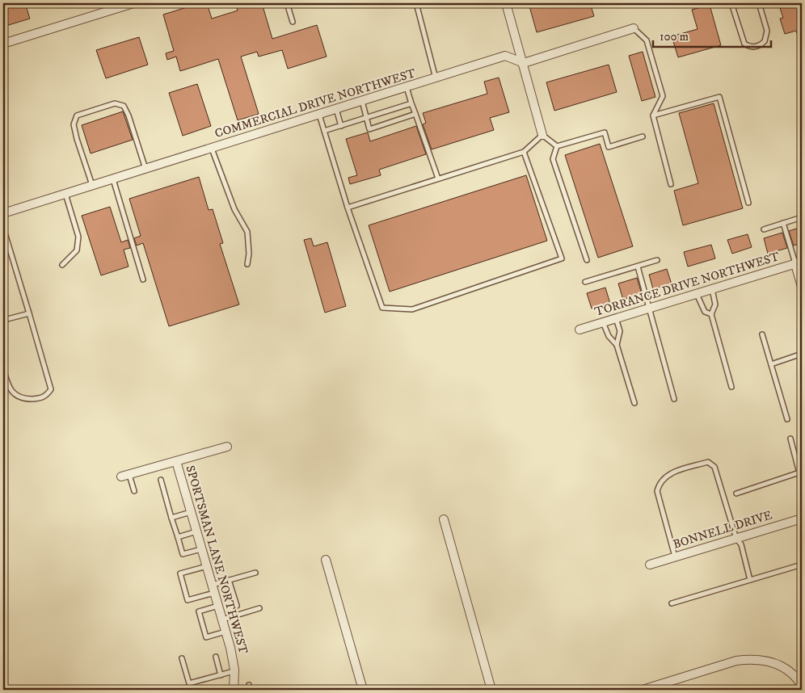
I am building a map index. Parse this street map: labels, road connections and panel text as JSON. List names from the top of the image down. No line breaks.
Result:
{"streets":{"street":["COMMERCIAL DRIVE NORTHWEST","TORRANCE DRIVE NORTHWEST","BONNELL DRIVE","SPORTSMAN LANE NORTHWEST"]},"scale_bar":"100 m"}
